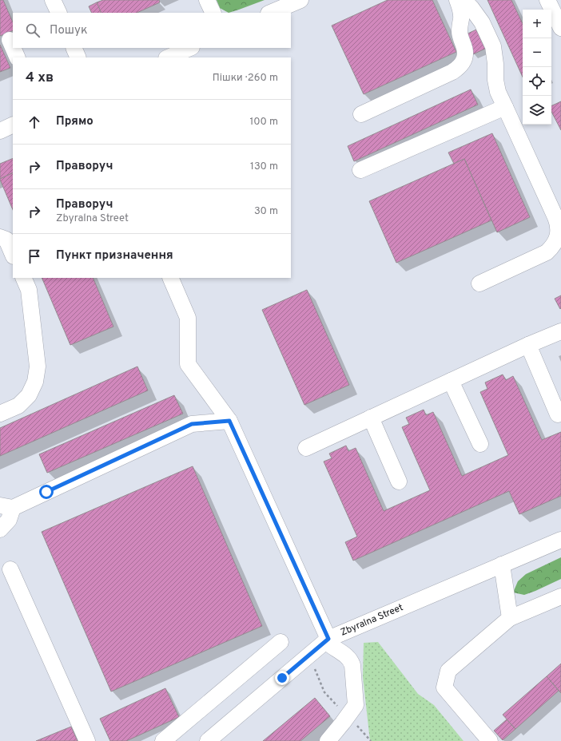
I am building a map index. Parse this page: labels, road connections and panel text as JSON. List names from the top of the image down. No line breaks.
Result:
{"streets":{"street":["Zbyralna Street"]},"page":{"map_buttons":["+","−"],"search":"Пошук","heading":["4 хв","Пішки · 260 m"],"list":[["Прямо","100 m"],["Праворуч","130 m"],["Праворуч","Zbyralna Street","30 m"],"Пункт призначення"]}}
